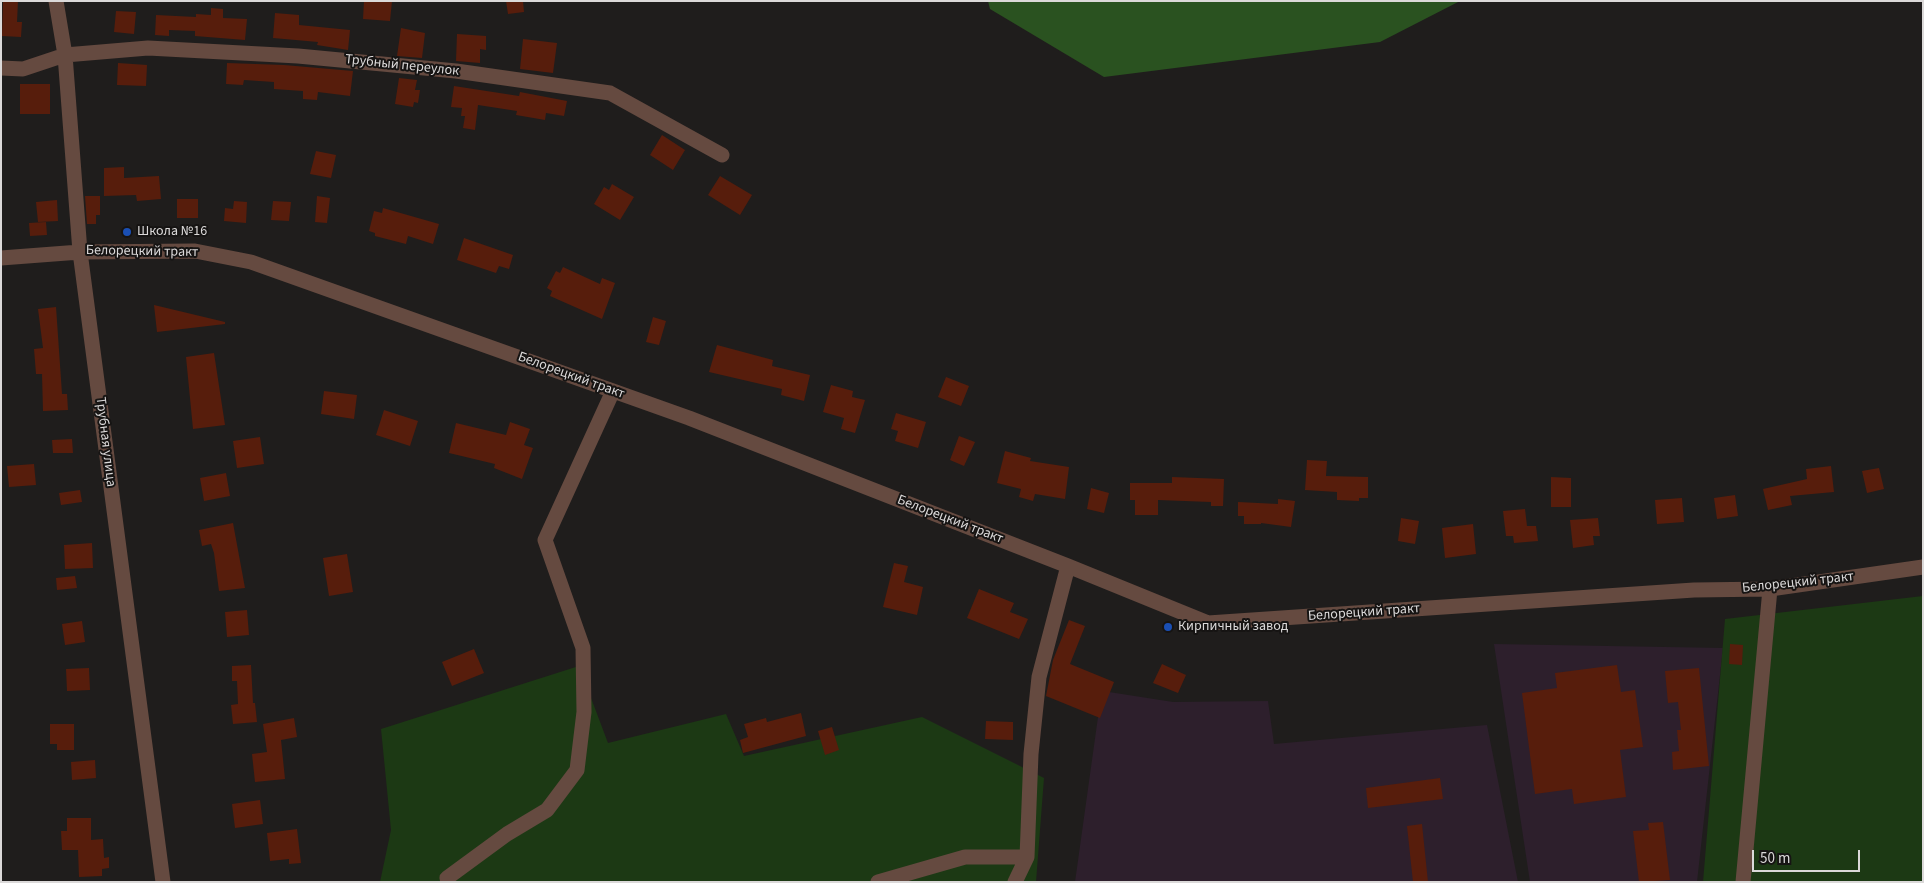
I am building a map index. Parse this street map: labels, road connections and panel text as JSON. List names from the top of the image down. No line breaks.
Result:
{"streets":{"street":["Трубный переулок","Белорецкий тракт","Трубная улица"]},"crossings":[["Трубный переулок","Трубная улица"],["Белорецкий тракт","Трубная улица"]],"places":["Школа №16","Кирпичный завод"],"scale_bar":"50 m"}
